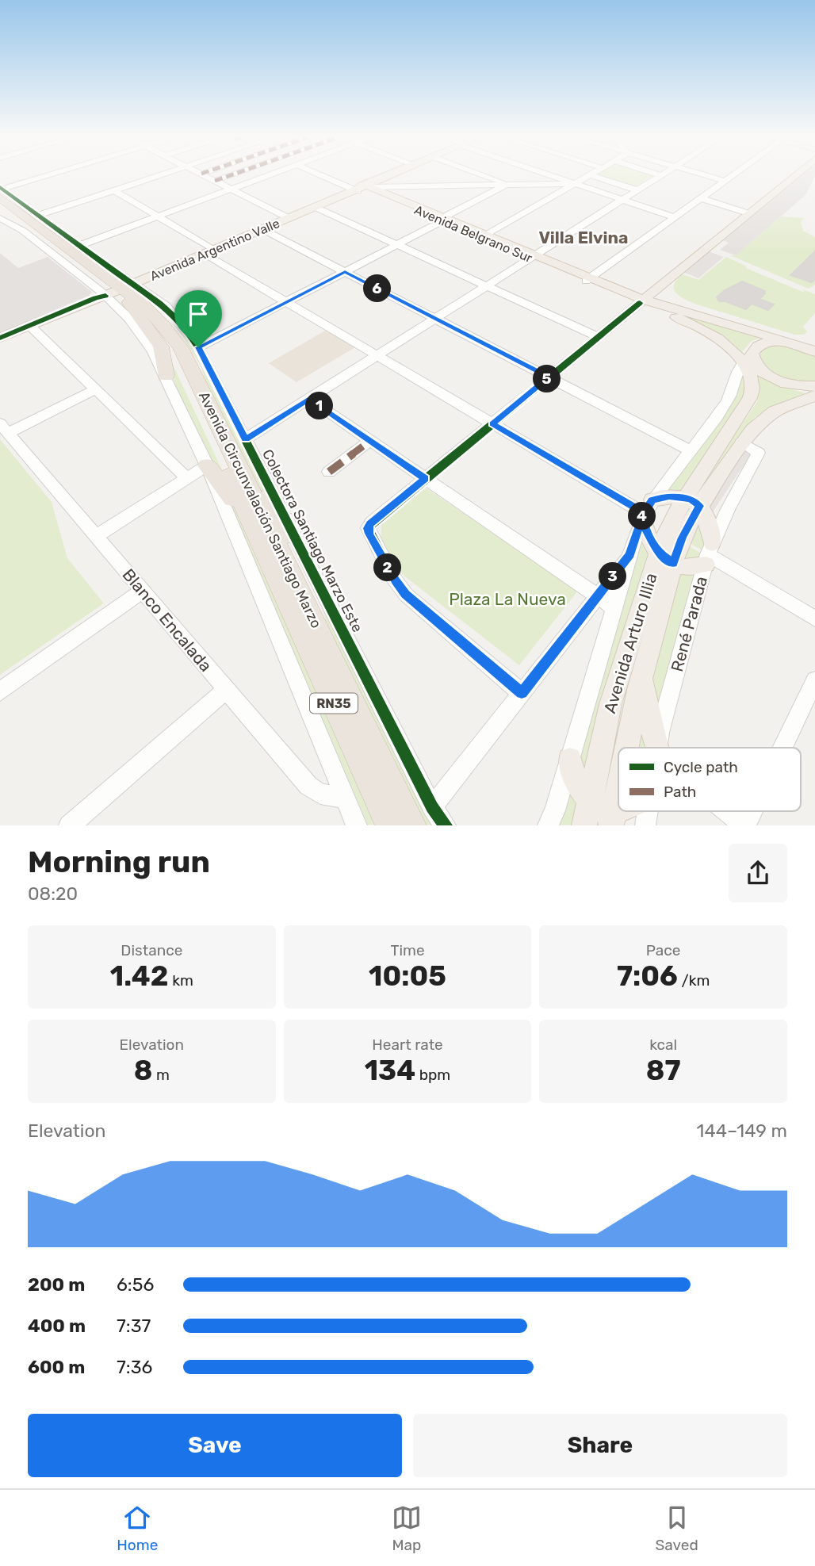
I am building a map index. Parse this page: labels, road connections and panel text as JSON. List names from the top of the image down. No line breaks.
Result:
{"streets":{"highway":["Avenida Circunvalación Santiago Marzo","RN35"],"main road":["Avenida Belgrano Sur","Avenida Argentino Valle","Avenida Arturo Illia"],"street":["Colectora Santiago Marzo Este","Blanco Encalada","René Parada"]},"crossings":[["Avenida Belgrano Sur","Avenida Argentino Valle"],["Avenida Belgrano Sur","Avenida Arturo Illia"],["Avenida Argentino Valle","Avenida Circunvalación Santiago Marzo"],["Avenida Argentino Valle","Colectora Santiago Marzo Este"],["Avenida Circunvalación Santiago Marzo","Colectora Santiago Marzo Este"],["Colectora Santiago Marzo Este","Blanco Encalada"],["René Parada","Avenida Arturo Illia"]],"districts":["Villa Elvina"],"parks":["Plaza La Nueva"],"legend":["Cycle path","Path"],"page":{"pins":["6","5","1","4","2","3"],"heading":["Morning run","08:20"],"stats":[["Distance","1.42 km"],["Time","10:05"],["Pace","7:06 /km"],["Elevation","8 m"],["Heart rate","134 bpm"],["kcal","87"]],"chart":["Elevation","144–149 m"],"list":[{"name":"200 m","note":"6:56"},{"name":"400 m","note":"7:37"},{"name":"600 m","note":"7:36"}],"buttons":["Save","Share"],"tabs":["Home","Map","Saved"]}}
